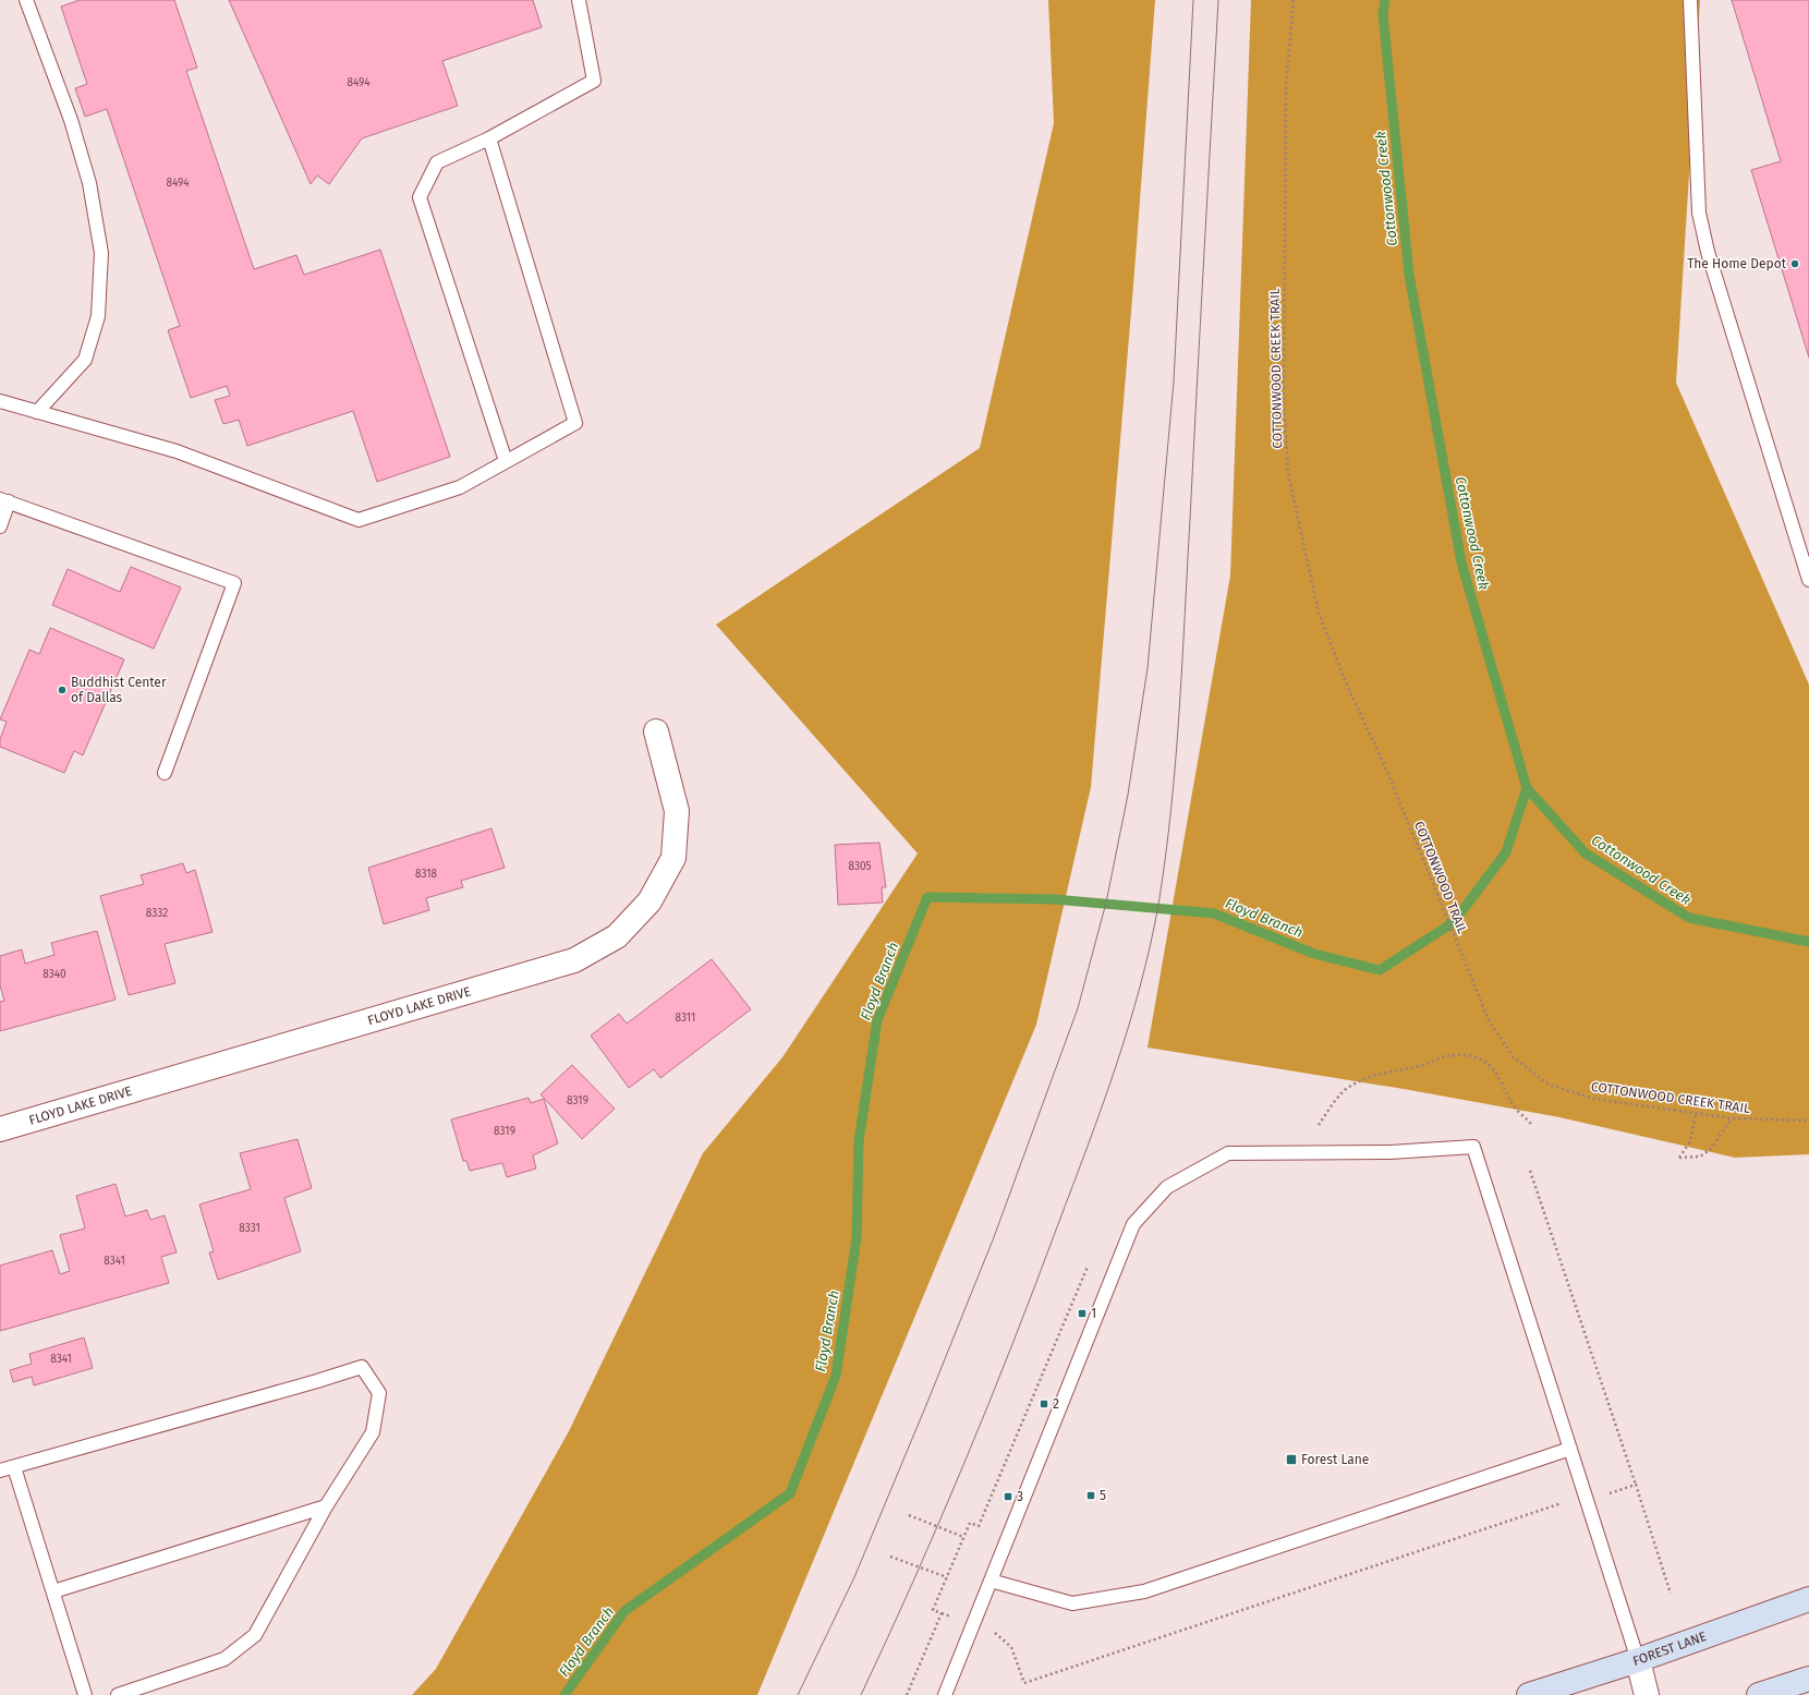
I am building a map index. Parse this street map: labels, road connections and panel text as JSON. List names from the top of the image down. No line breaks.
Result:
{"streets":{"main road":["FOREST LANE"],"street":["FLOYD LAKE DRIVE"],"path":["COTTONWOOD CREEK TRAIL","COTTONWOOD TRAIL"]},"crossings":[["COTTONWOOD CREEK TRAIL","COTTONWOOD TRAIL"]],"water":["Cottonwood Creek","Floyd Branch"],"places":{"other":["The Home Depot","Buddhist Center of Dallas"],"transit":["1","2","Forest Lane","5","3"]},"house_numbers":["8494","8494","8305","8318","8332","8340","8311","8319","8319","8331","8341","8341"]}
